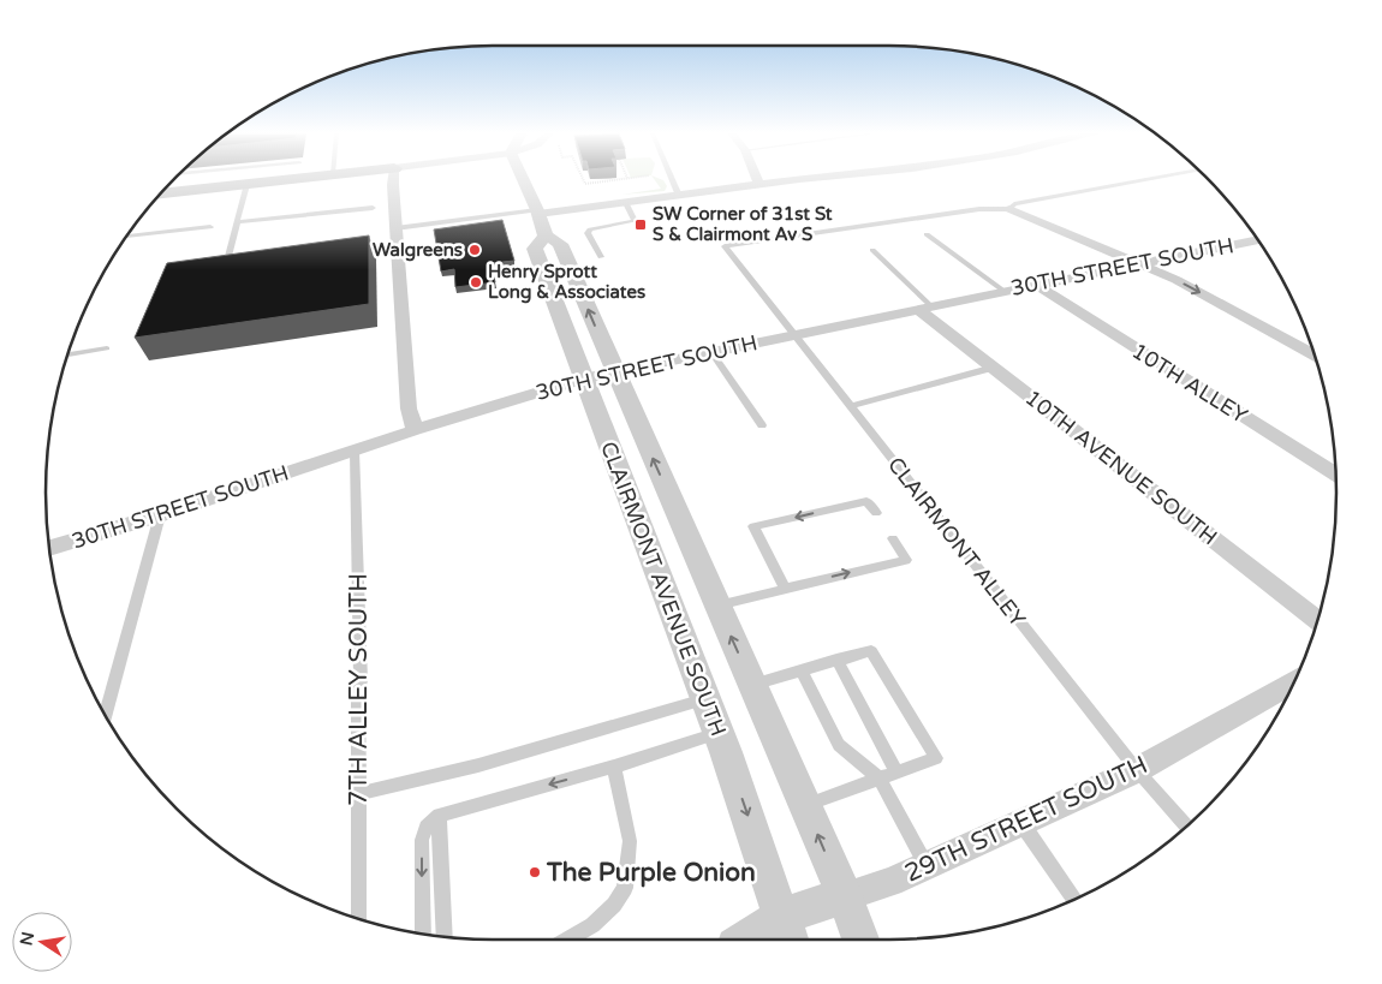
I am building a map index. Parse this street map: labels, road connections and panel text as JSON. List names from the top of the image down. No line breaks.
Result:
{"streets":{"street":["30TH STREET SOUTH","10TH ALLEY","10TH AVENUE SOUTH","CLAIRMONT AVENUE SOUTH","29TH STREET SOUTH"],"lane":["CLAIRMONT ALLEY","7TH ALLEY SOUTH"]},"crossings":[["30TH STREET SOUTH","10TH ALLEY"],["30TH STREET SOUTH","10TH AVENUE SOUTH"],["30TH STREET SOUTH","CLAIRMONT ALLEY"],["30TH STREET SOUTH","CLAIRMONT AVENUE SOUTH"],["30TH STREET SOUTH","7TH ALLEY SOUTH"],["CLAIRMONT ALLEY","29TH STREET SOUTH"],["CLAIRMONT AVENUE SOUTH","29TH STREET SOUTH"]],"places":{"transit":["SW Corner of 31st St S & Clairmont Av S"],"other":["Walgreens","Henry Sprott Long & Associates","The Purple Onion"]},"north":"left"}
